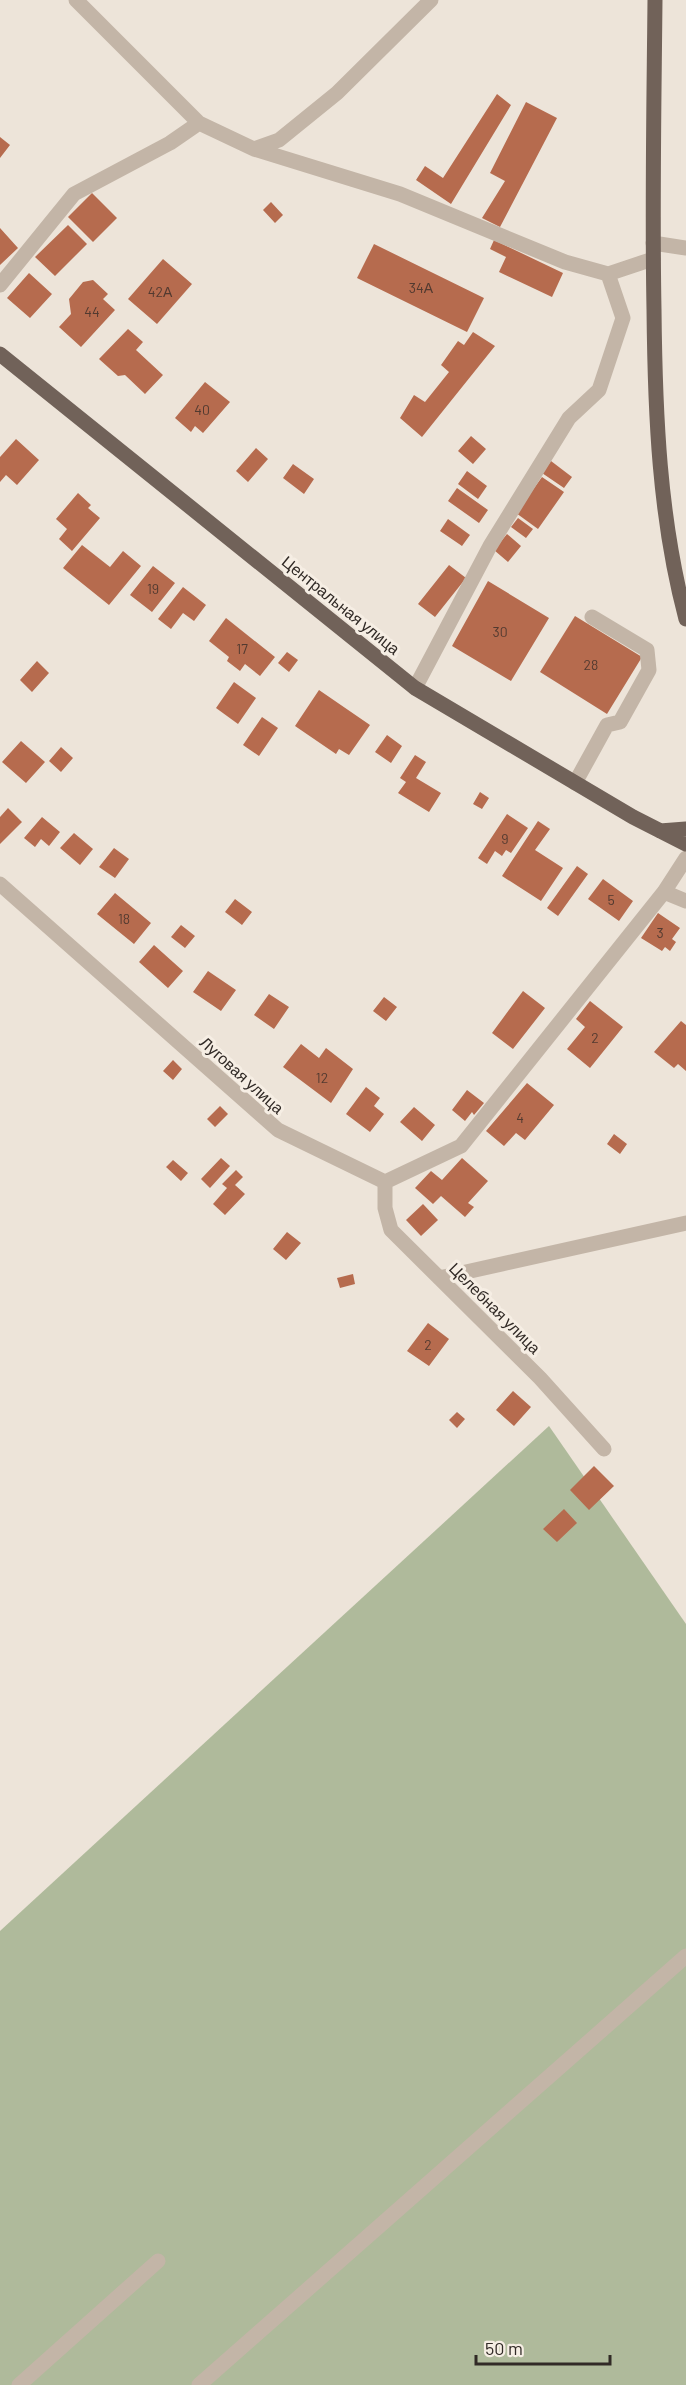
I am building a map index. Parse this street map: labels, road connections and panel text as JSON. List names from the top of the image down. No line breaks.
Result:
{"streets":{"main road":["Центральная улица"],"street":["Луговая улица","Целебная улица"]},"crossings":[["Луговая улица","Целебная улица"]],"house_numbers":["34А","42А","44","40","19","30","17","28","9","5","18","3","2","12","4","2"],"scale_bar":"50 m"}
